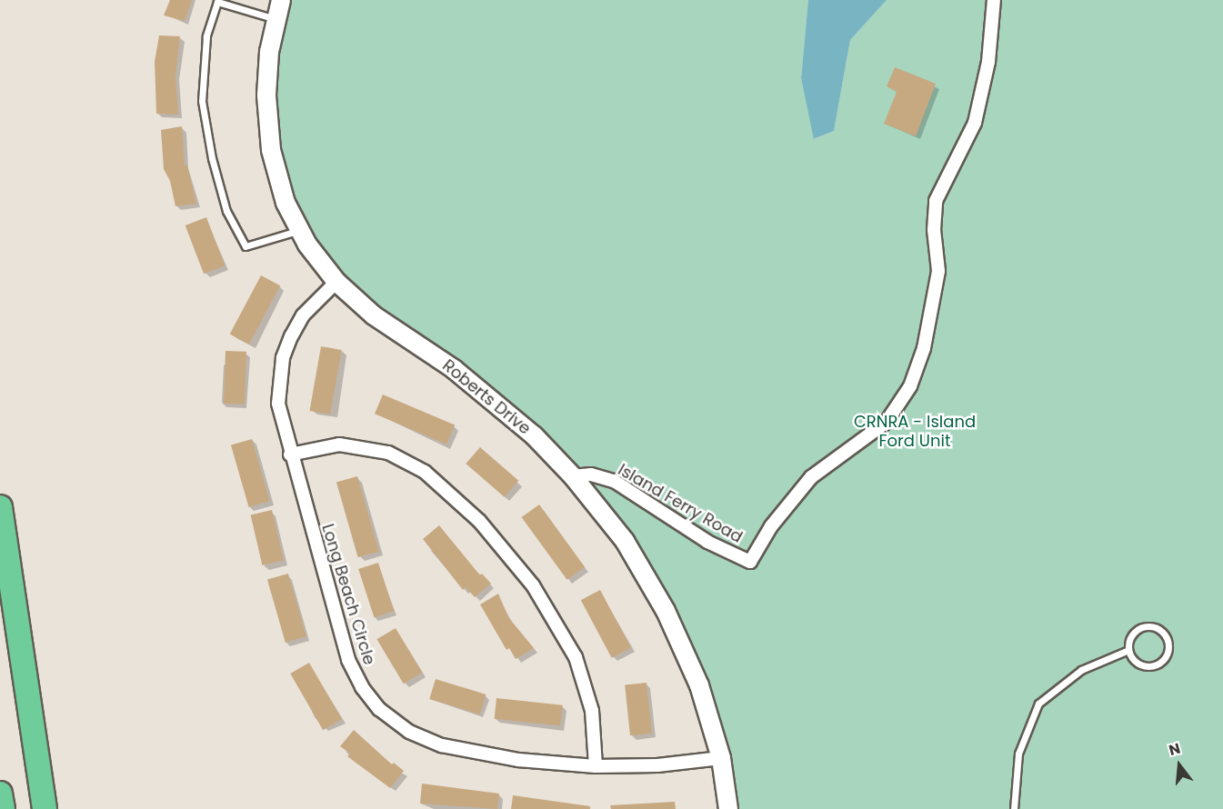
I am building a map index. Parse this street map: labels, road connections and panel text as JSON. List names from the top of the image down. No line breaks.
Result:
{"streets":{"street":["Roberts Drive","Island Ferry Road","Long Beach Circle"]},"crossings":[["Roberts Drive","Island Ferry Road"],["Roberts Drive","Long Beach Circle"]],"parks":["CRNRA - Island Ford Unit"],"north":"top"}
